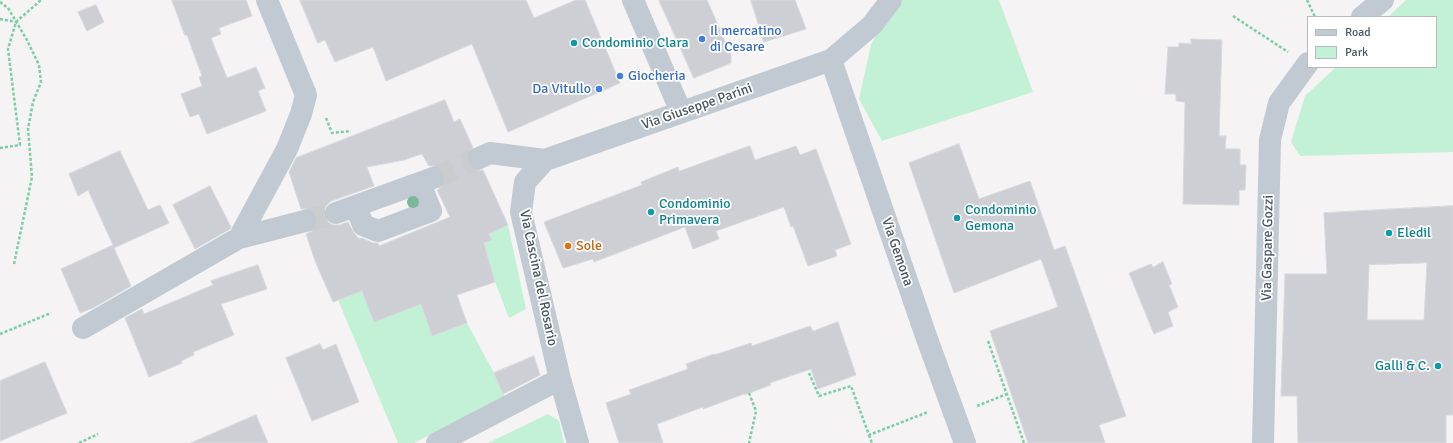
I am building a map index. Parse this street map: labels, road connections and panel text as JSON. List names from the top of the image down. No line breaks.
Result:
{"streets":{"street":["Via Giuseppe Parini","Via Gaspare Gozzi","Via Gemona","Via Cascina del Rosario"]},"crossings":[["Via Giuseppe Parini","Via Gemona"],["Via Giuseppe Parini","Via Cascina del Rosario"]],"places":["Il mercatino di Cesare","Condominio Clara","Giocheria","Da Vitullo","Condominio Primavera","Condominio Gemona","Eledil","Sole","Galli & C."],"legend":["Road","Park"]}
